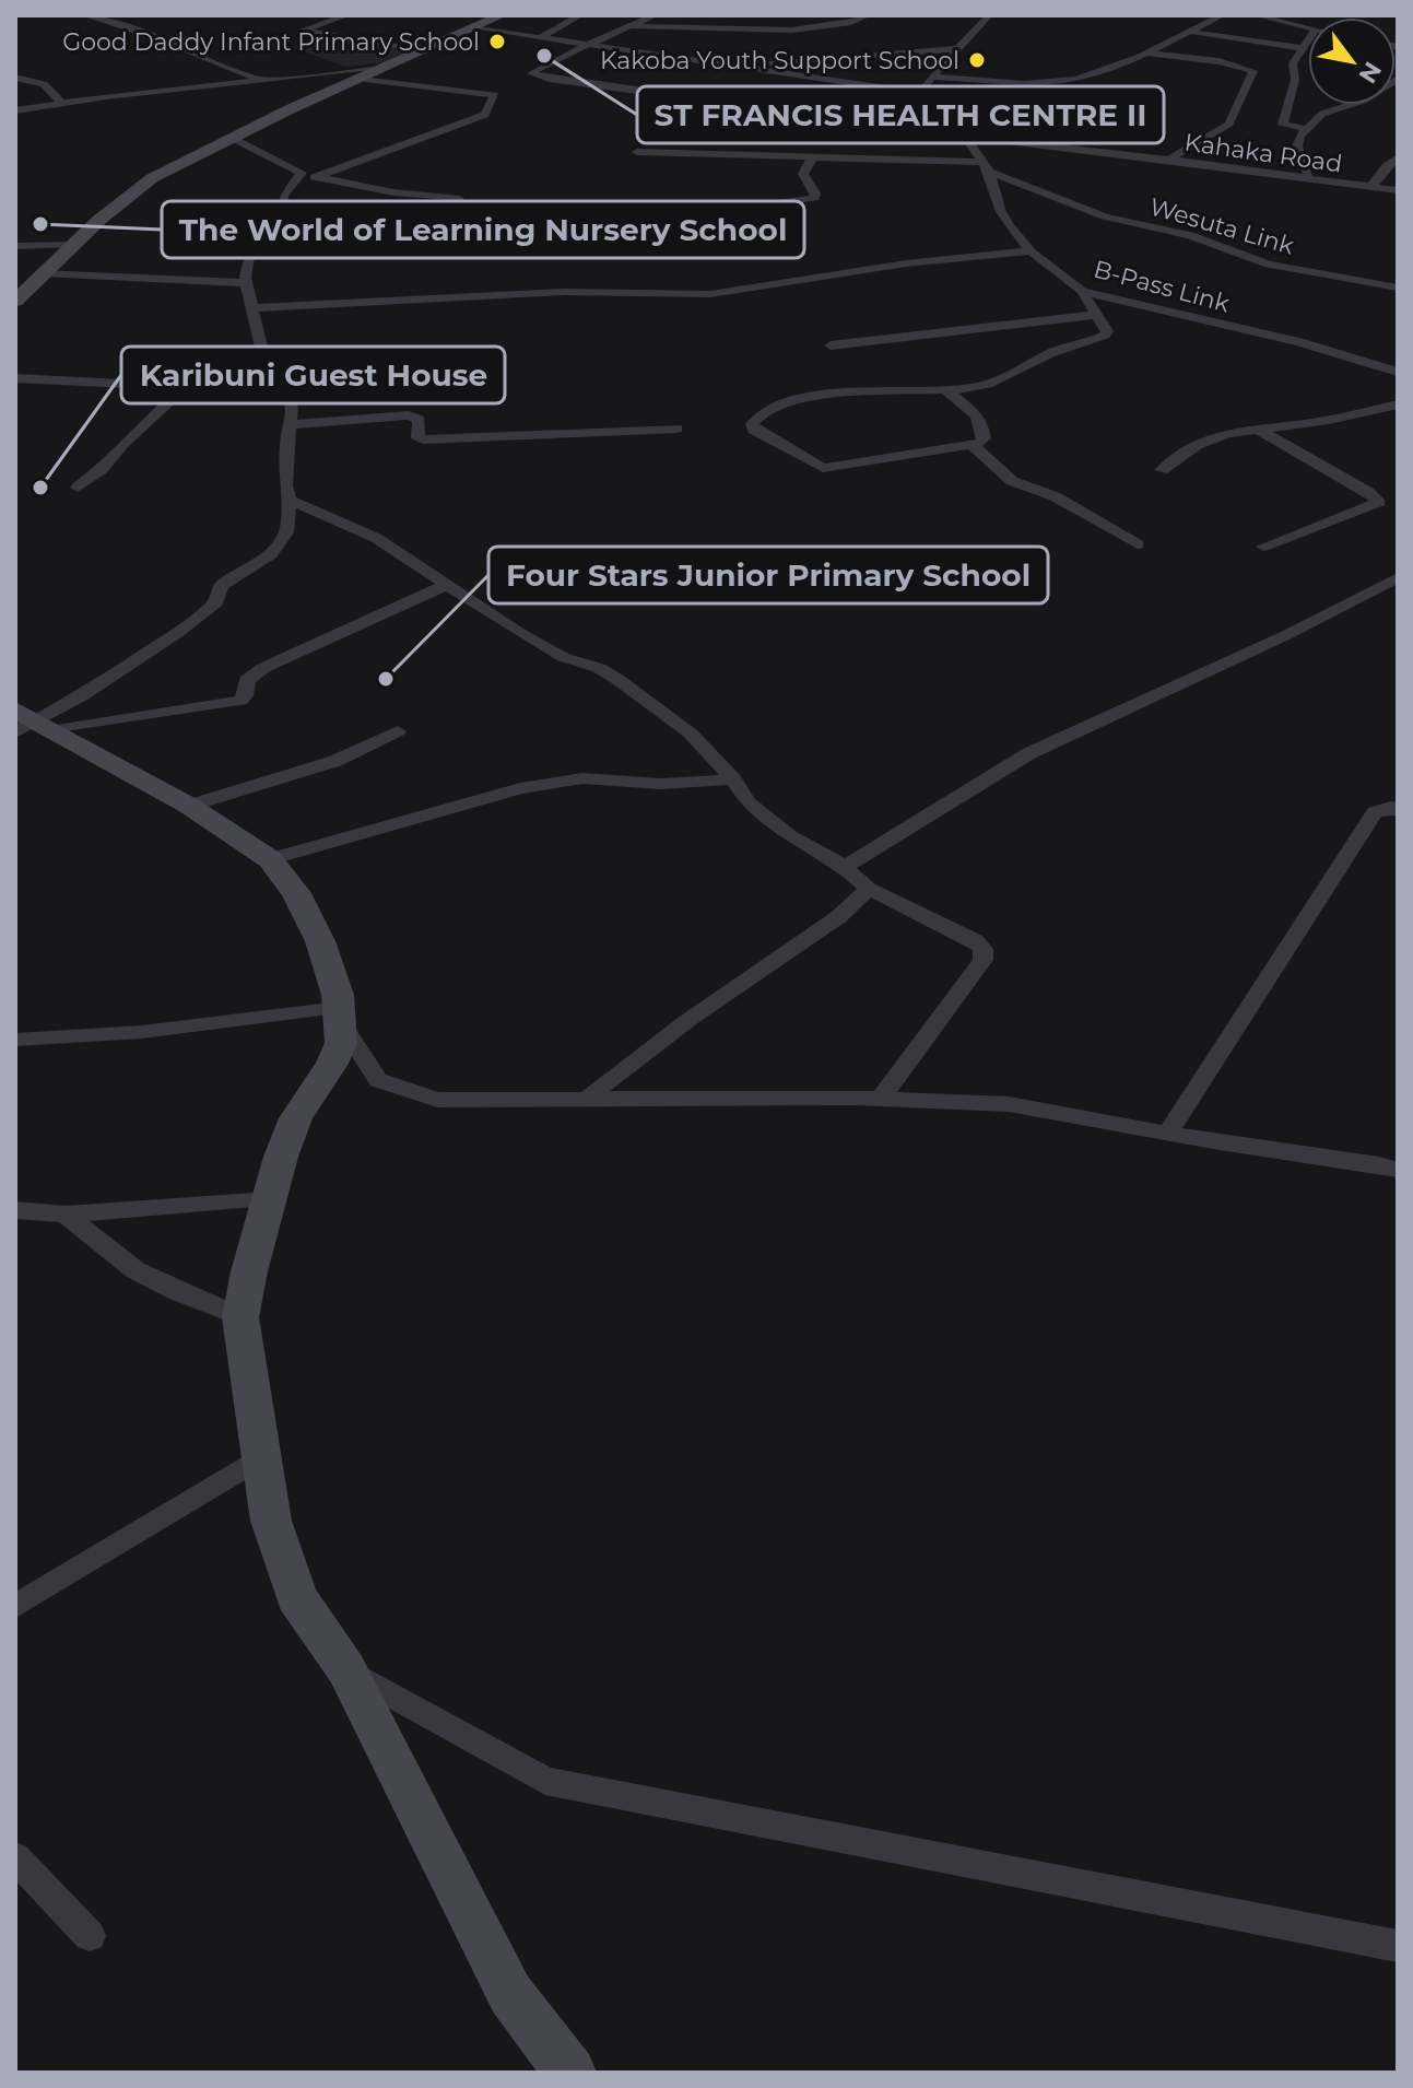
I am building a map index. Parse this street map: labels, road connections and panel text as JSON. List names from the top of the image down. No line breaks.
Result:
{"streets":{"street":["Kahaka Road","Wesuta Link","B-Pass Link"]},"crossings":[["Kahaka Road","B-Pass Link"],["Wesuta Link","B-Pass Link"]],"places":["Good Daddy Infant Primary School","ST FRANCIS HEALTH CENTRE II","Kakoba Youth Support School","The World of Learning Nursery School","Karibuni Guest House","Four Stars Junior Primary School"],"north":"bottom right"}
